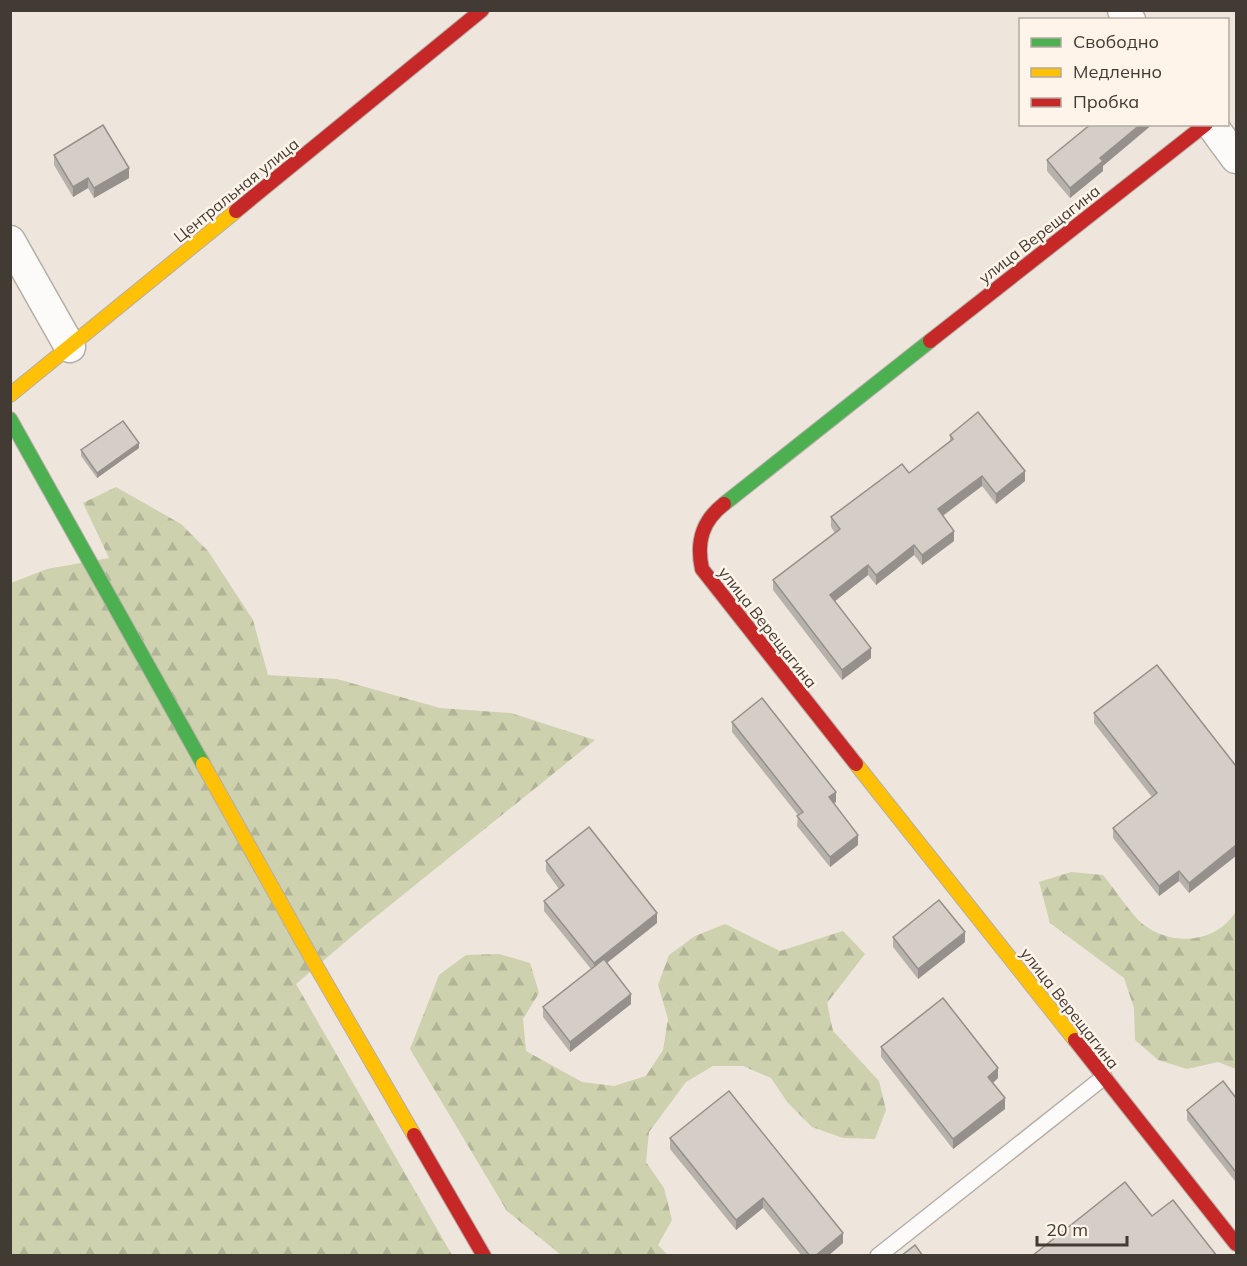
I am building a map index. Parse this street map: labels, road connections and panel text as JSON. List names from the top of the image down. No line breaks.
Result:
{"streets":{"street":["Центральная улица","улица Верещагина"]},"legend":["Свободно","Медленно","Пробка"],"scale_bar":"20 m"}
